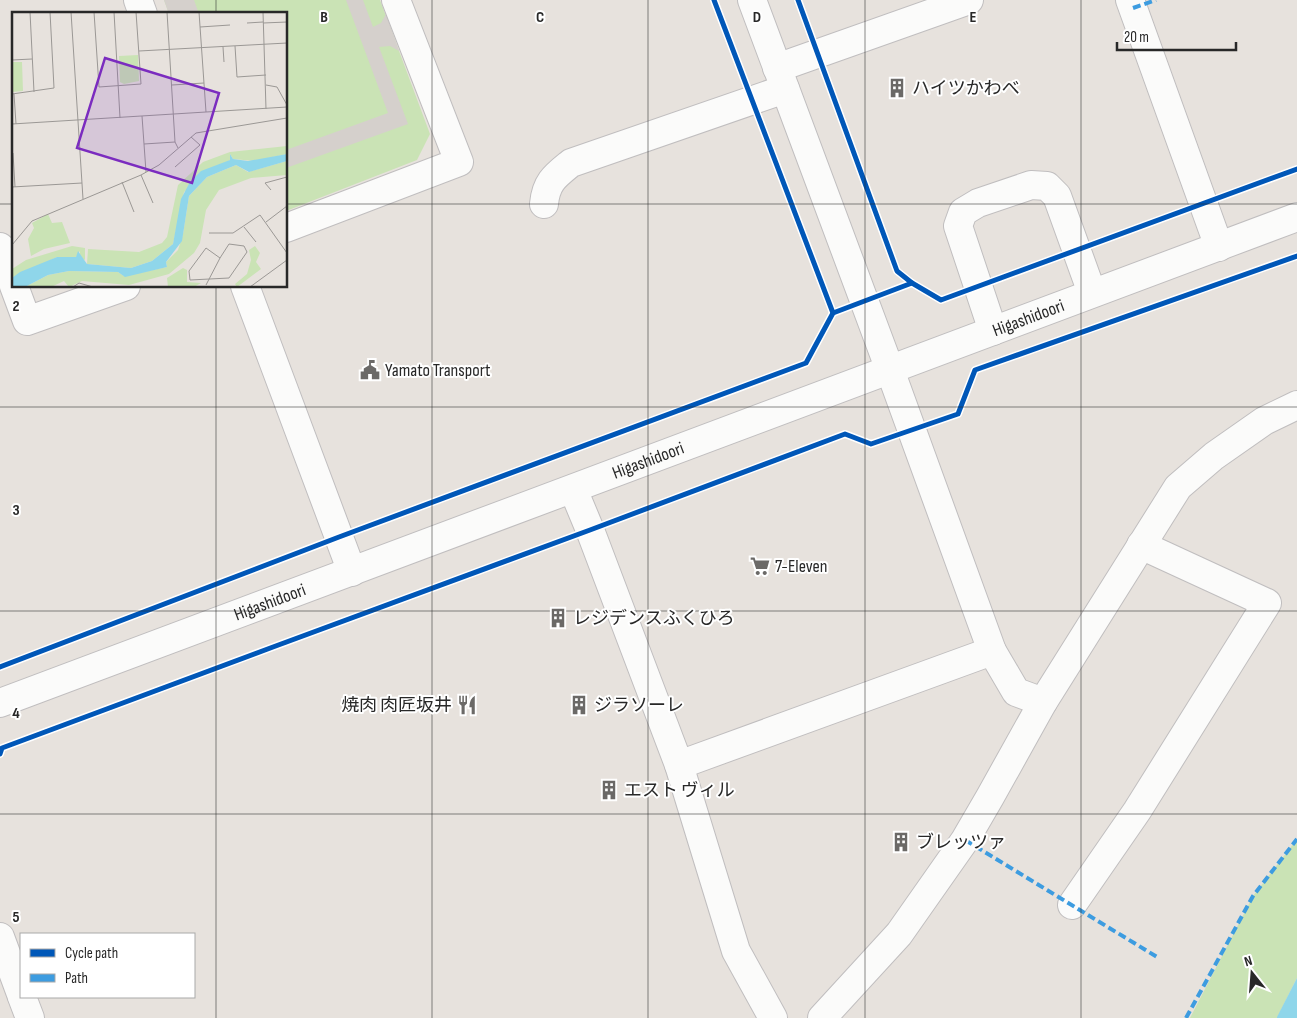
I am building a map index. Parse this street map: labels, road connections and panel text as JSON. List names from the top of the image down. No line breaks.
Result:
{"streets":{"street":["Higashidoori"]},"places":{"building":["ハイツかわべ","レジデンスふくひろ","ジラソーレ","エスト ヴィル","ブレッツァ"],"public building":["Yamato Transport"],"supermarket":["7-Eleven"],"restaurant":["焼肉 肉匠坂井"]},"legend":["Cycle path","Path"],"scale_bar":"20 m","north":"top","grid":{"columns":["B","C","D","E"],"rows":["2","3","4","5"]}}
